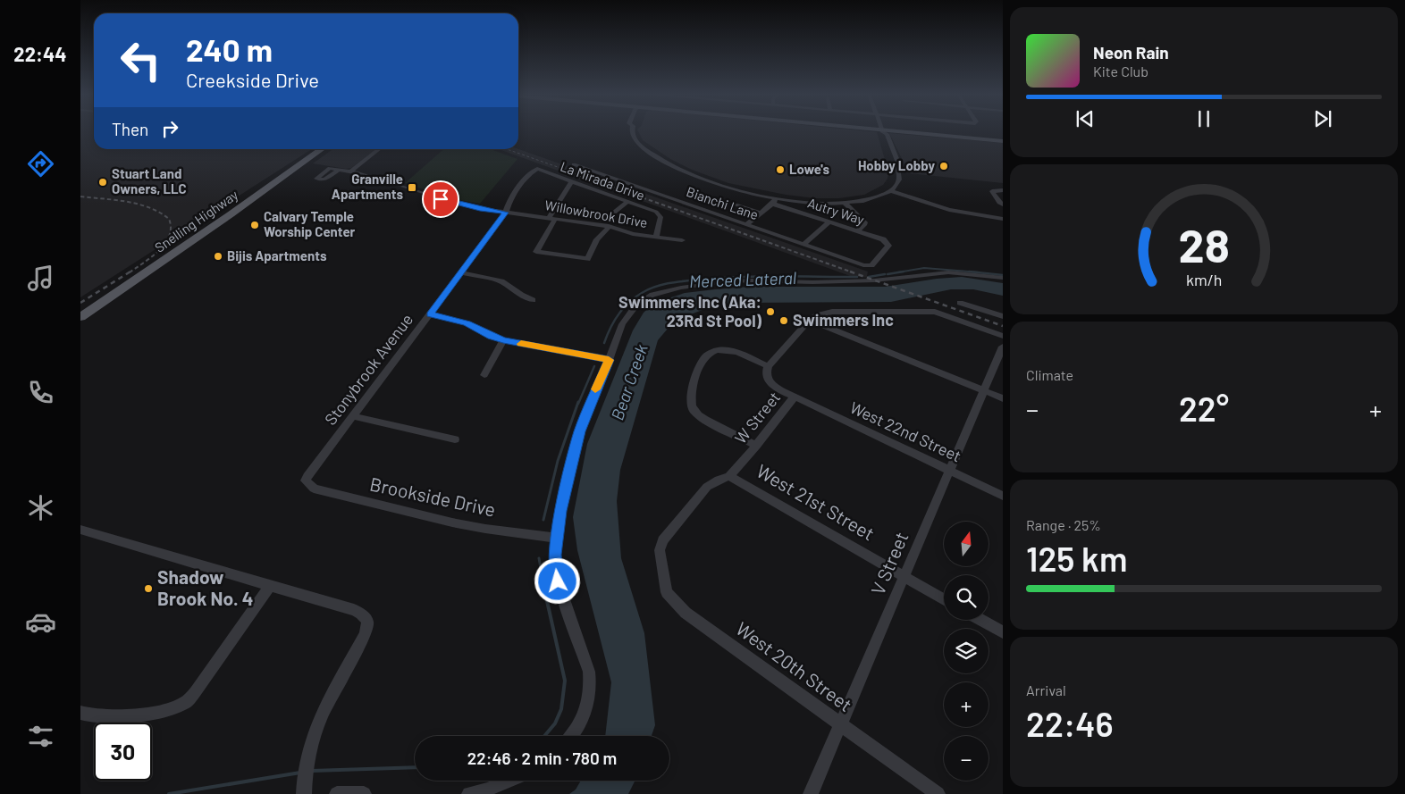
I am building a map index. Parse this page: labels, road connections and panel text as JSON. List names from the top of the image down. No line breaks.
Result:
{"streets":{"main road":["Snelling Highway"],"street":["La Mirada Drive","Bianchi Lane","Autry Way","Willowbrook Drive","Stonybrook Avenue","W Street","West 22nd Street","Brookside Drive","West 21st Street","V Street","West 20th Street"]},"crossings":[["La Mirada Drive","Willowbrook Drive"],["La Mirada Drive","Stonybrook Avenue"],["Bianchi Lane","Autry Way"],["Willowbrook Drive","Stonybrook Avenue"],["Stonybrook Avenue","Brookside Drive"],["W Street","West 22nd Street"],["W Street","West 21st Street"],["W Street","West 20th Street"],["West 22nd Street","V Street"],["West 21st Street","V Street"],["V Street","West 20th Street"]],"water":["Merced Lateral","Bear Creek"],"places":{"other":["Hobby Lobby","Lowe's","Stuart Land Owners, LLC","Calvary Temple Worship Center","Bijis Apartments","Swimmers Inc (Aka: 23Rd St Pool)","Swimmers Inc","Shadow Brook No. 4"],"transit":["Granville Apartments"]},"north":"top","page":{"tabs":"22:44","turn":["240 m","Creekside Drive"],"song":["Neon Rain","Kite Club"],"then":"Then","tile":["Climate",["Range · 25%","125 km"],["Arrival","22:46"]],"heat":["−","22°","+"],"map_buttons":["+","−"],"limit":"30","trip":"22:46 · 2 min · 780 m","gauge":["28","km/h"]}}
